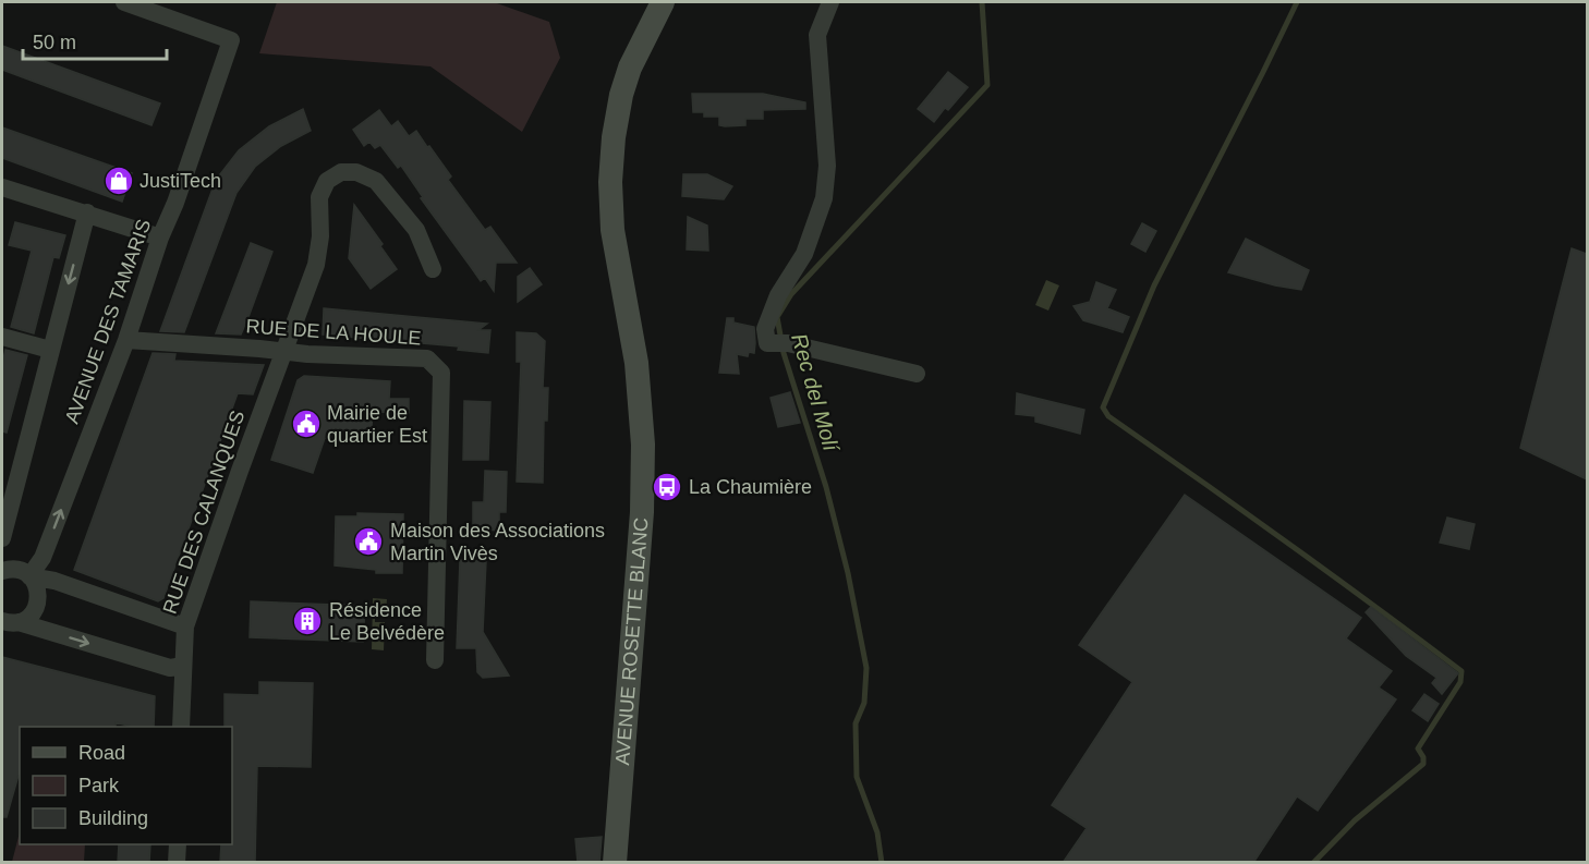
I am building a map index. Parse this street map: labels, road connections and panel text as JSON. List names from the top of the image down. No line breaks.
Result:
{"streets":{"main road":["AVENUE ROSETTE BLANC"],"street":["AVENUE DES TAMARIS","RUE DE LA HOULE","RUE DES CALANQUES"]},"crossings":[["AVENUE DES TAMARIS","RUE DE LA HOULE"],["RUE DE LA HOULE","RUE DES CALANQUES"]],"water":["Rec del Molí"],"places":{"shop":["JustiTech"],"public building":["Mairie de quartier Est","Maison des Associations Martin Vivès"],"bus stop":["La Chaumière"],"building":["Résidence Le Belvédère"]},"legend":["Road","Park","Building"],"scale_bar":"50 m"}
